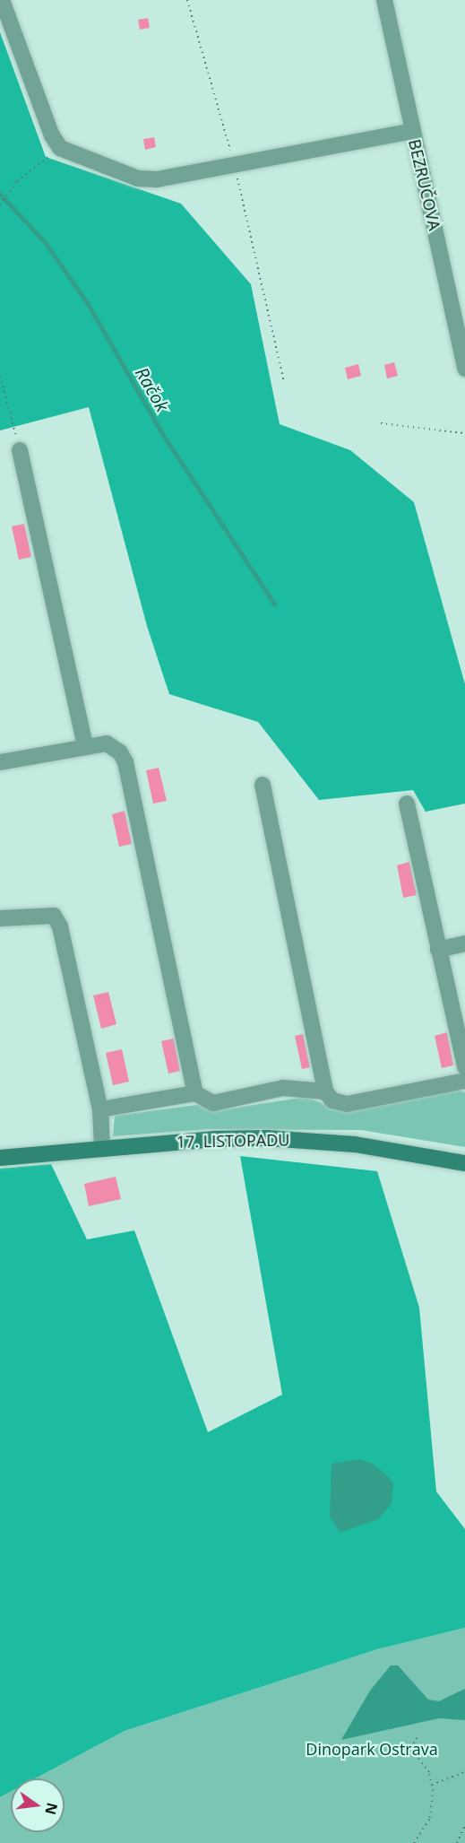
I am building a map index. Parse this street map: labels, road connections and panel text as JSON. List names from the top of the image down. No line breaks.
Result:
{"streets":{"main road":["17. LISTOPADU"],"street":["BEZRUČOVA"]},"water":["Račok"],"parks":["Dinopark Ostrava"],"north":"right"}
